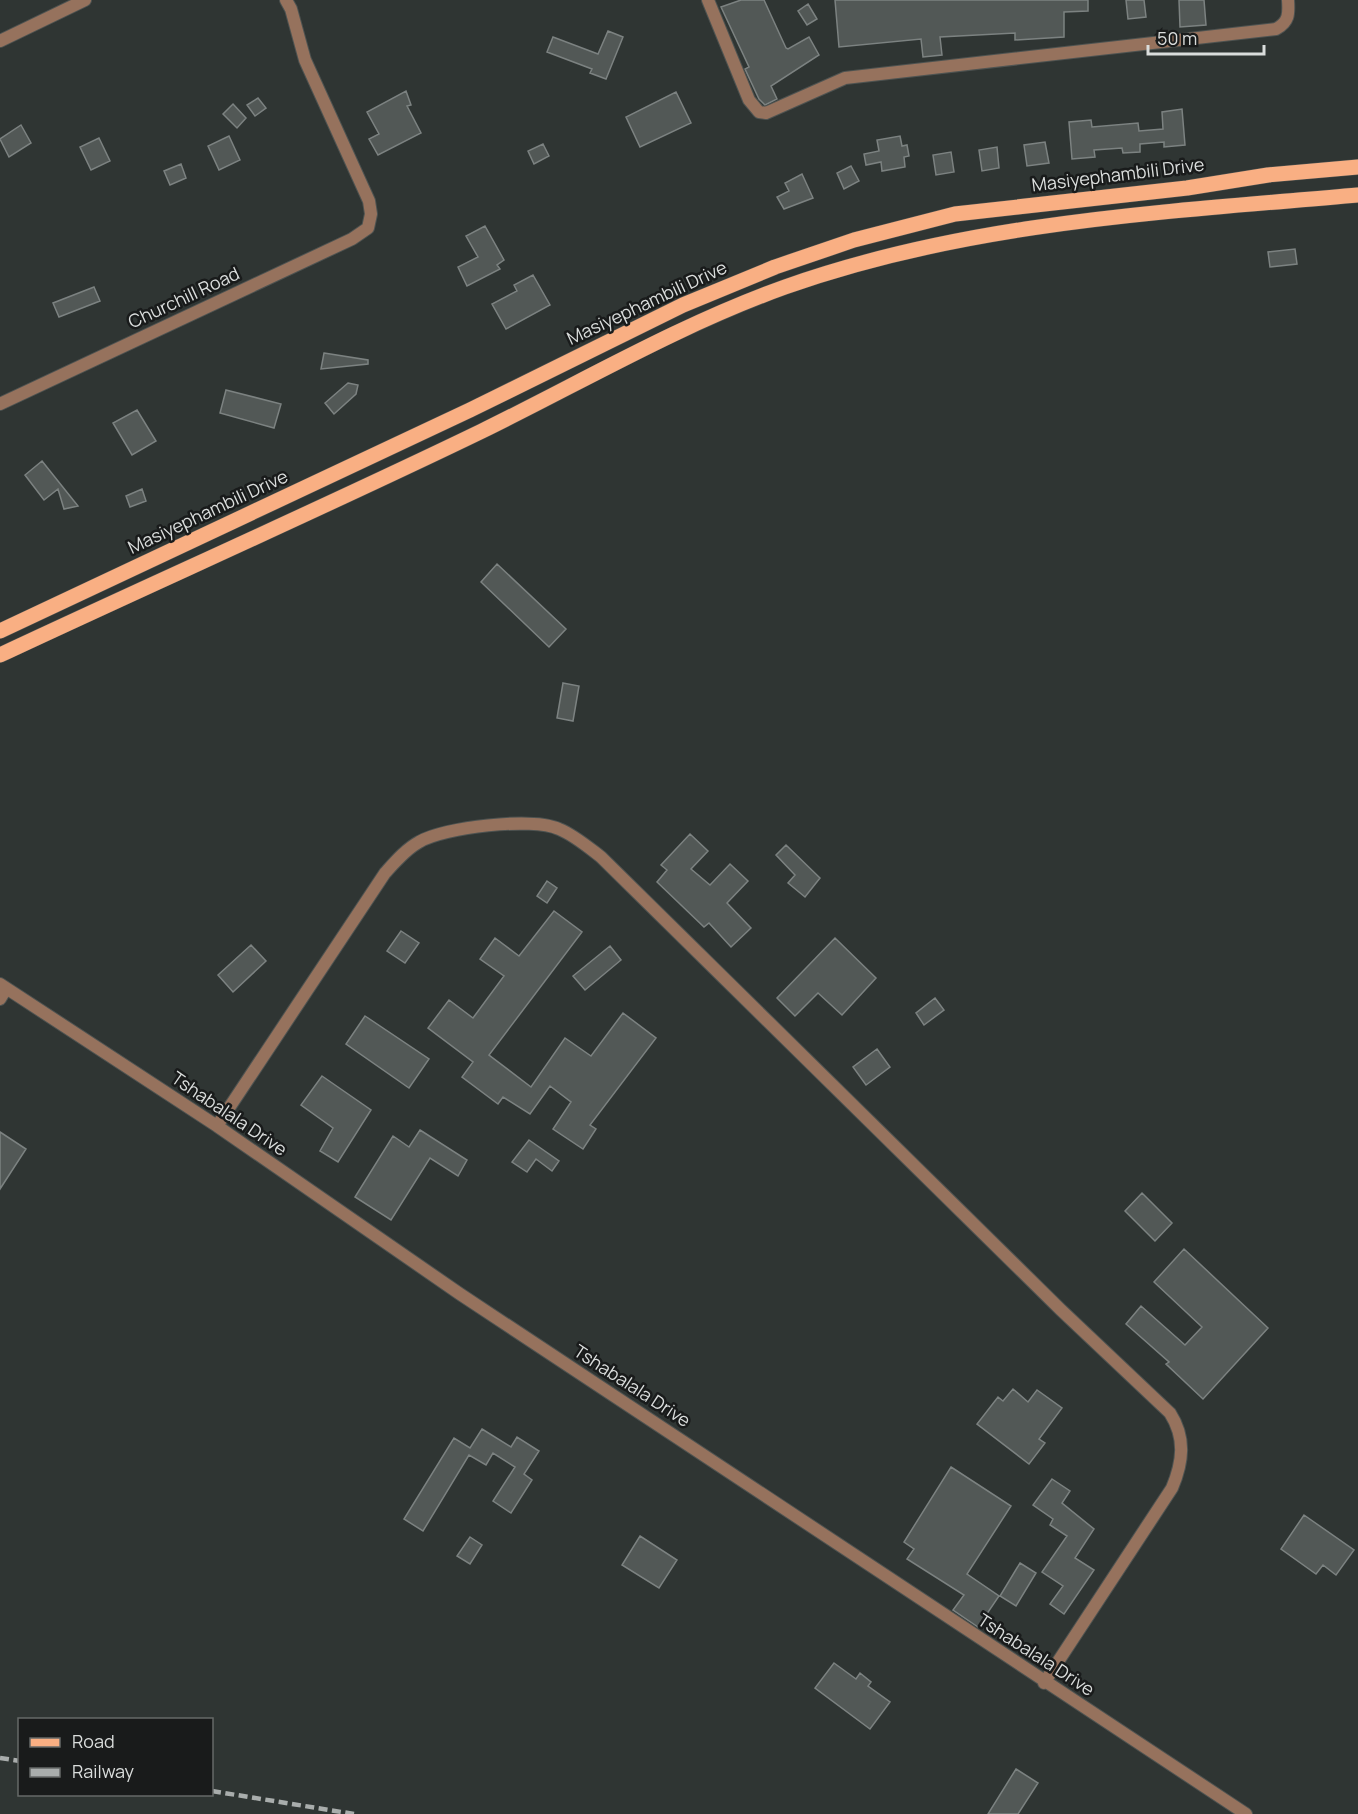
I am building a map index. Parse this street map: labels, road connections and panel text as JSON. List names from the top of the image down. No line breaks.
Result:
{"streets":{"main road":["Masiyephambili Drive"],"street":["Churchill Road","Tshabalala Drive"]},"legend":["Road","Railway"],"scale_bar":"50 m"}
